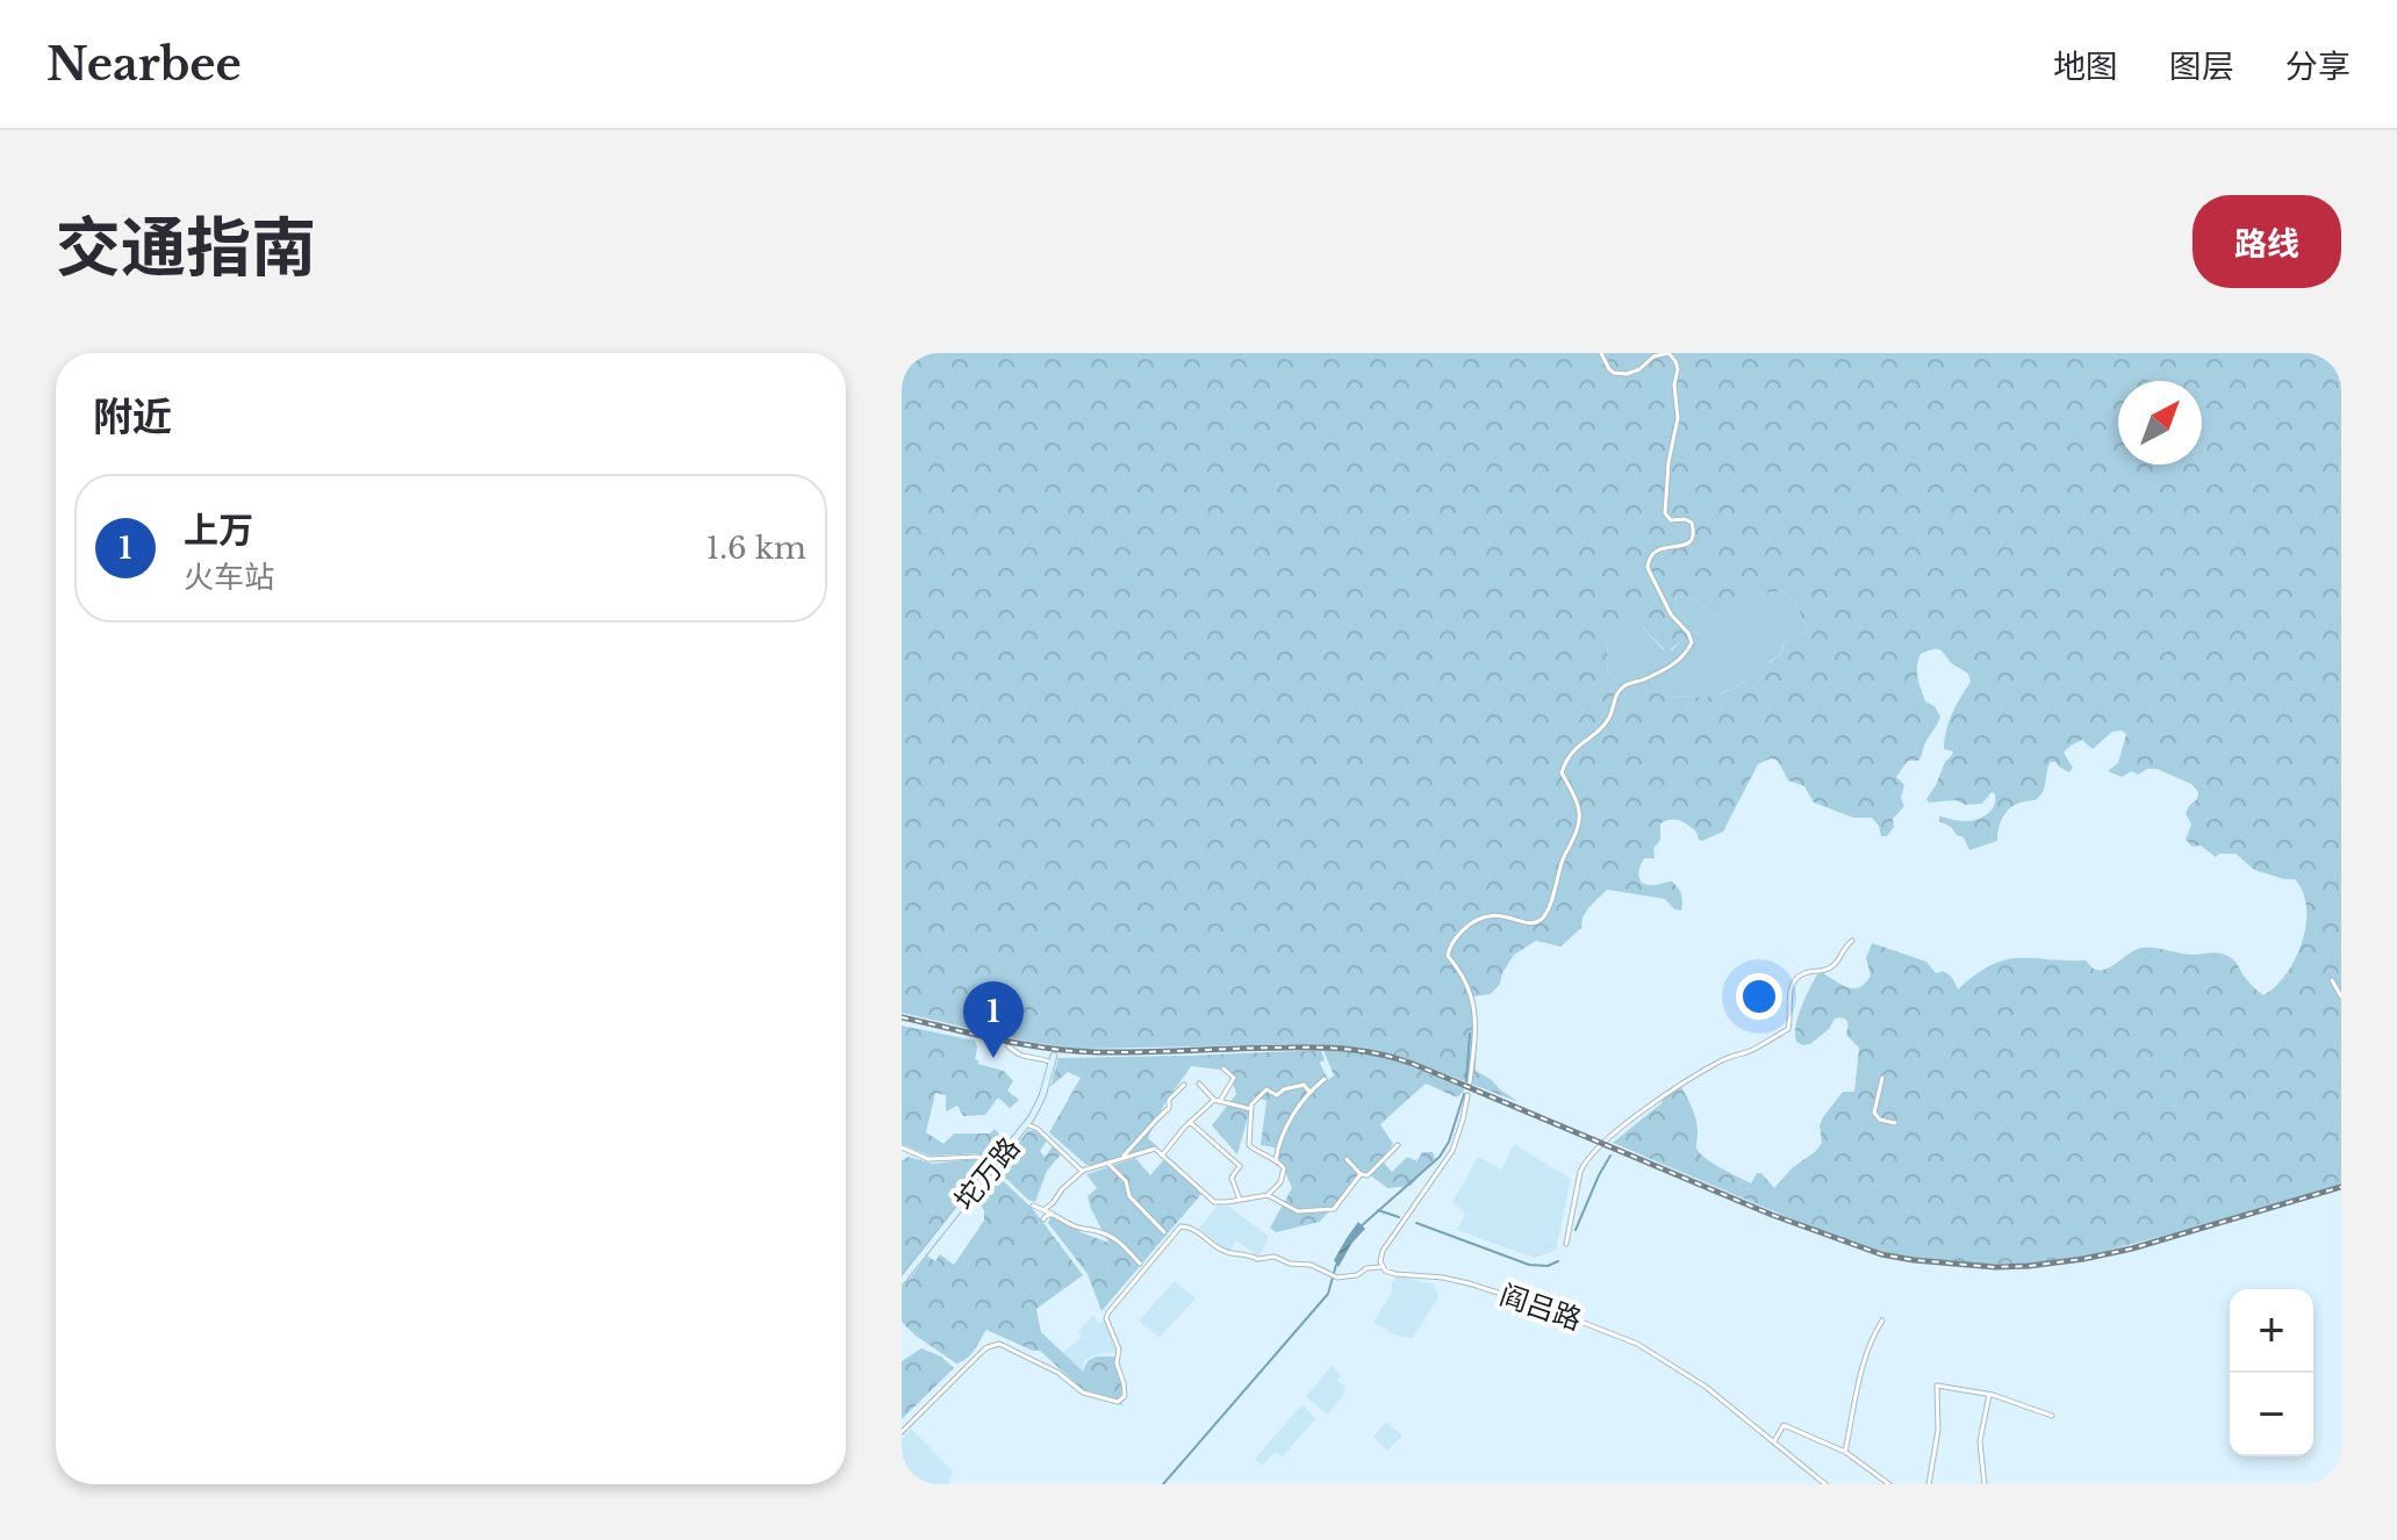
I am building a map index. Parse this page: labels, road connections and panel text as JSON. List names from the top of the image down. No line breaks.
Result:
{"streets":{"main road":["坨万路"],"street":["阎吕路"]},"north":"top right","page":{"header":"Nearbee","nav":["地图","图层","分享"],"title":"交通指南","buttons":"路线","heading":"附近","list":[{"mark":"1","name":"上万","note":"火车站","value":"1.6 km"}],"pins":"1","map_buttons":["+","−"]}}
